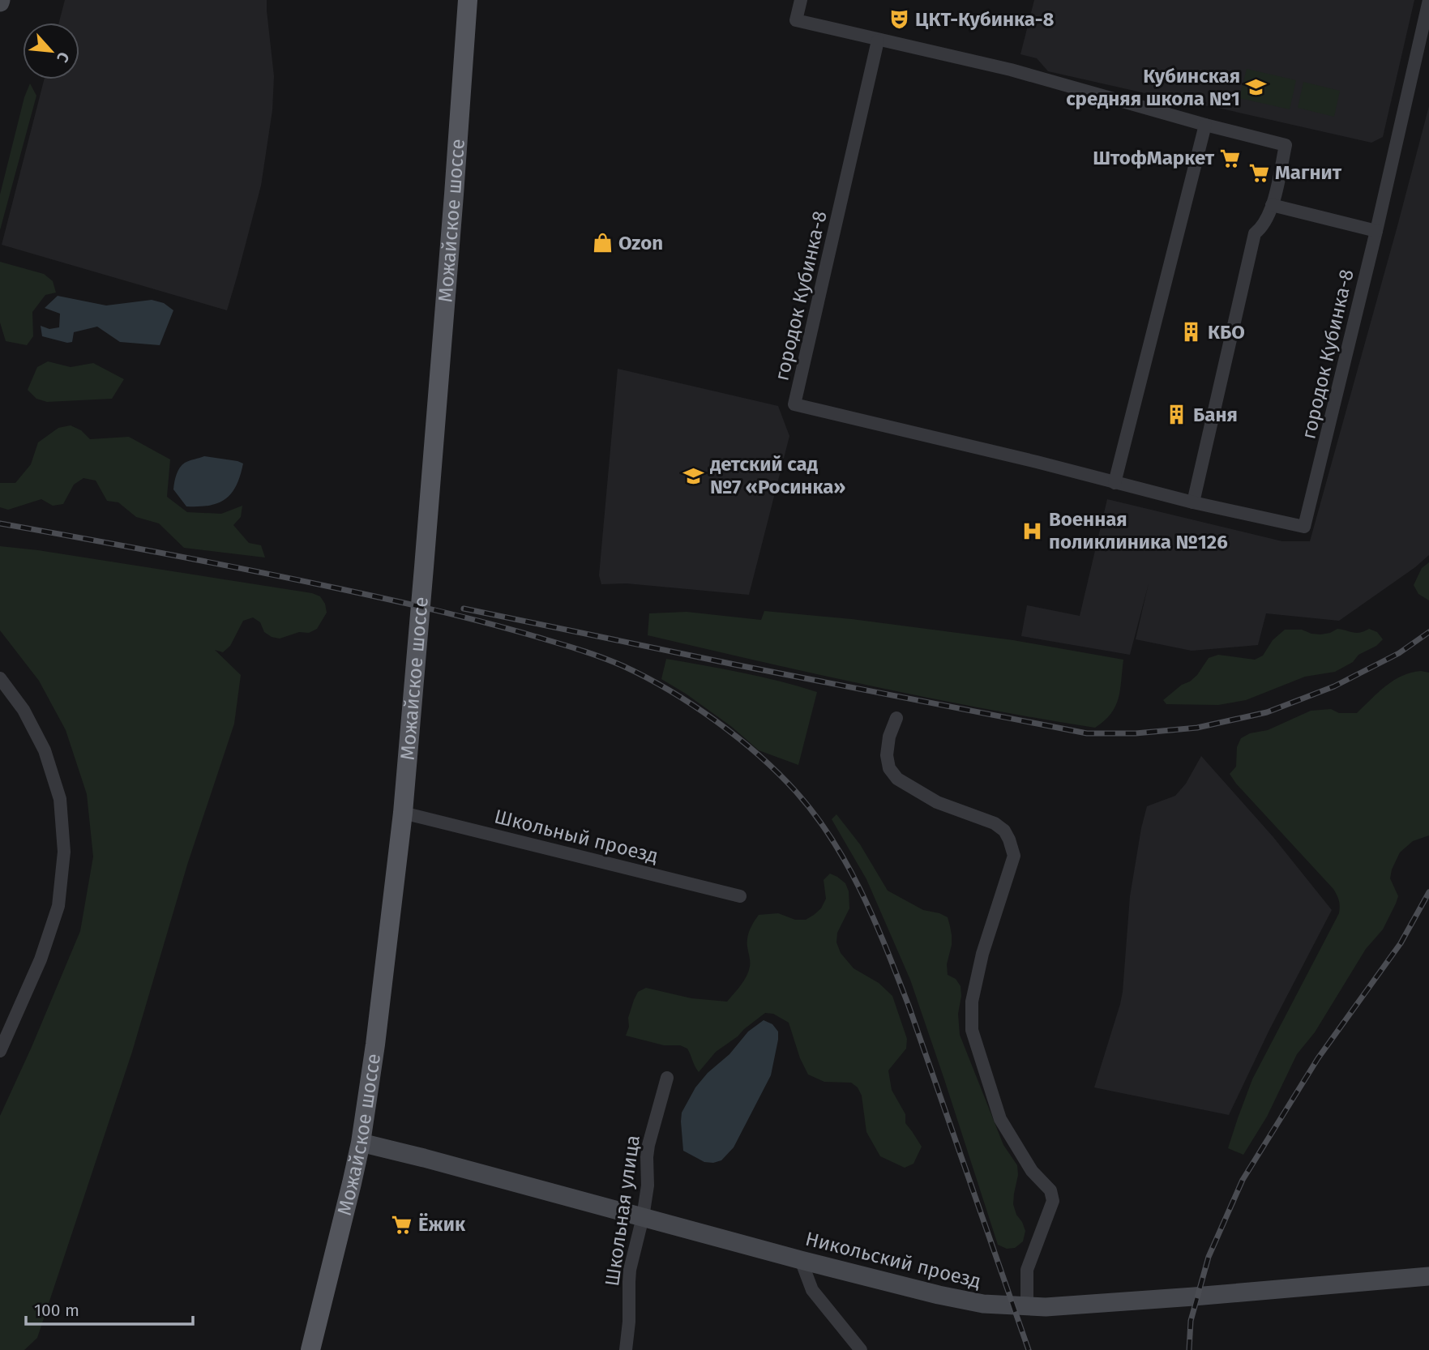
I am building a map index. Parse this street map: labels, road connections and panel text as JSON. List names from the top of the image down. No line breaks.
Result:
{"streets":{"main road":["Можайское шоссе","Никольский проезд"],"street":["городок Кубинка-8","Школьный проезд","Школьная улица"]},"crossings":[["Можайское шоссе","Школьный проезд"],["Можайское шоссе","Никольский проезд"],["Школьная улица","Никольский проезд"]],"places":{"theatre":["ЦКТ-Кубинка-8"],"school or university":["Кубинская средняя школа №1","детский сад №7 «Росинка»"],"supermarket":["ШтофМаркет","Магнит","Ёжик"],"shop":["Ozon"],"building":["КБО","Баня"],"hospital":["Военная поликлиника №126"]},"scale_bar":"100 m","north":"bottom right"}
